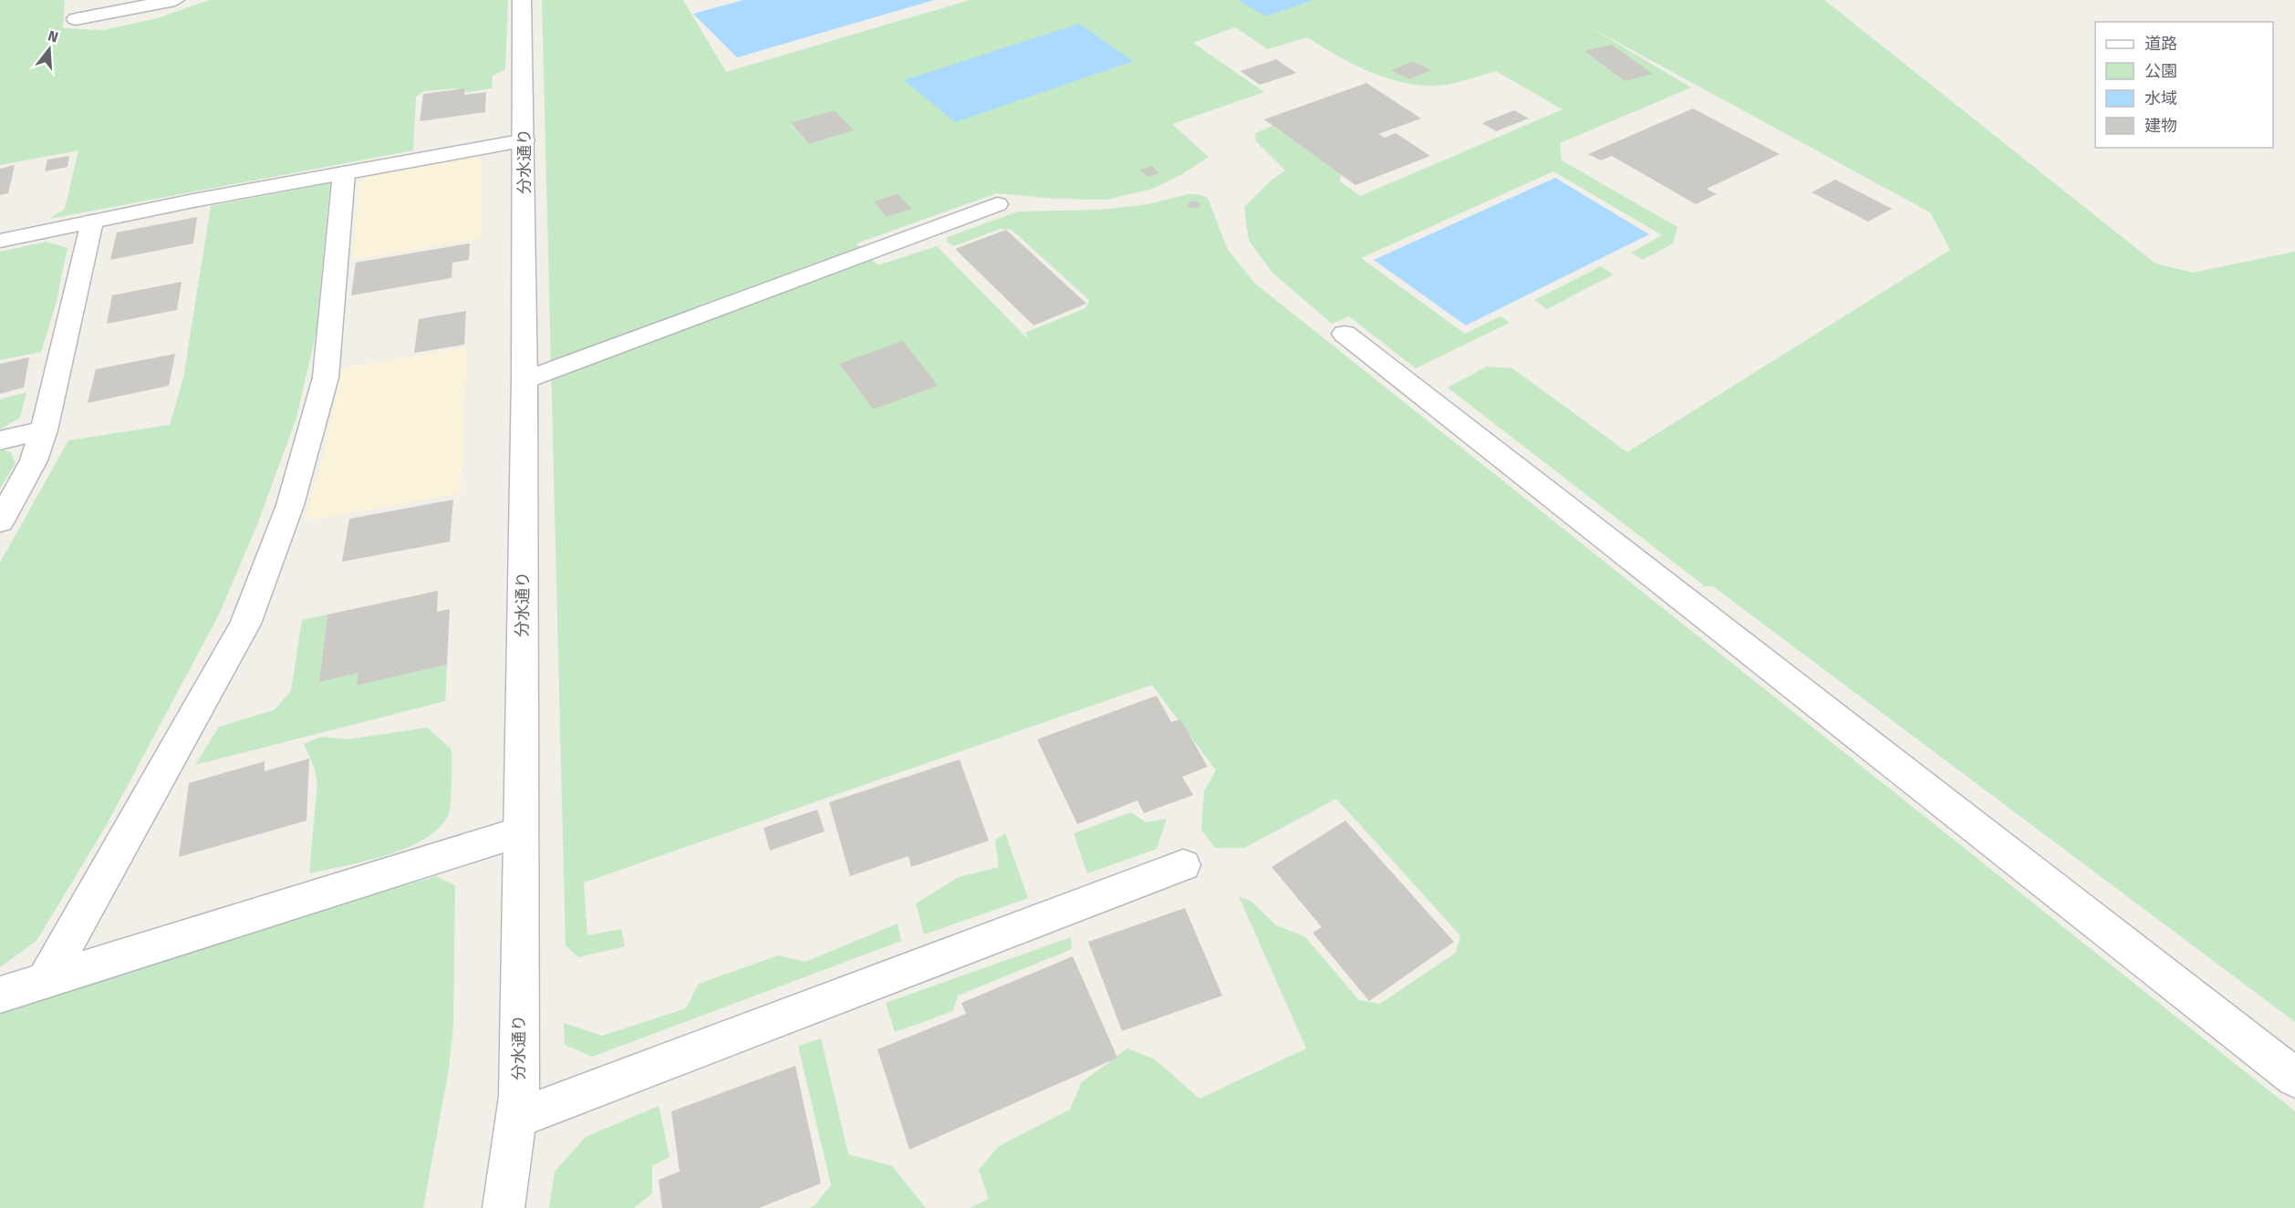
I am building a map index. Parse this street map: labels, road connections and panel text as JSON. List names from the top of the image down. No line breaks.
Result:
{"streets":{"street":["分水通り"]},"legend":["道路","公園","水域","建物"],"north":"top"}
